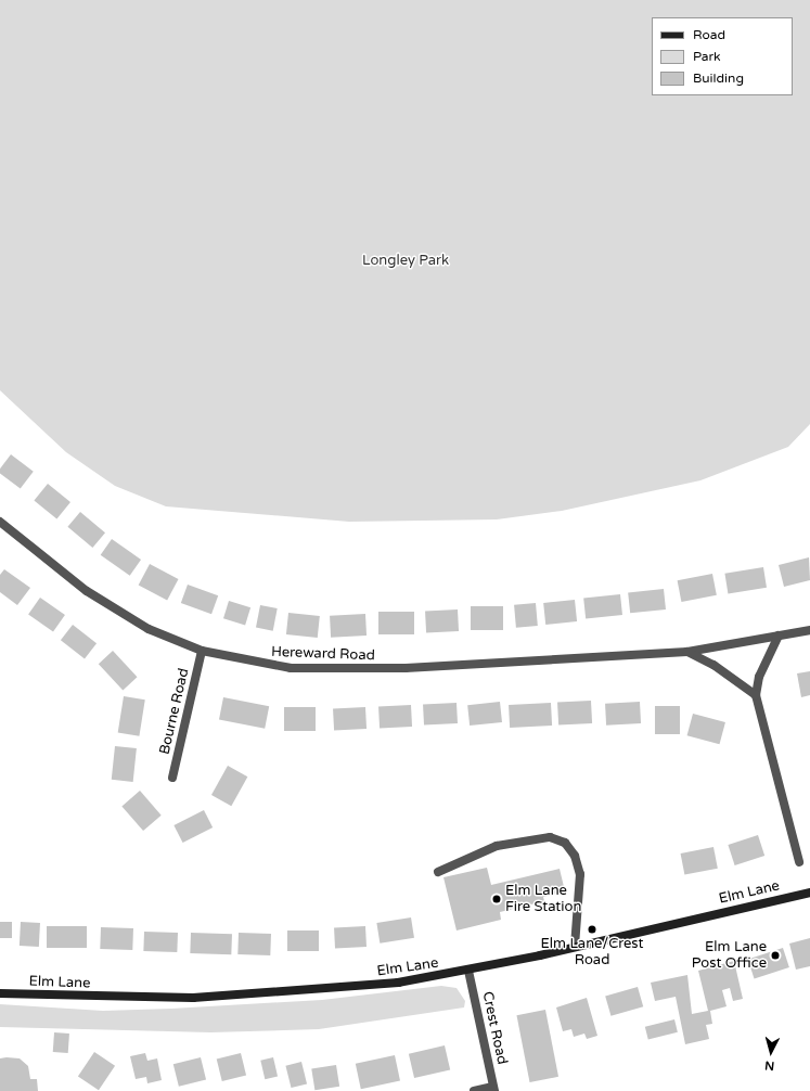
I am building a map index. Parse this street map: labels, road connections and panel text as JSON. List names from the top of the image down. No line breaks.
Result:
{"streets":{"street":["Hereward Road","Bourne Road","Elm Lane","Crest Road"]},"crossings":[["Hereward Road","Bourne Road"],["Elm Lane","Crest Road"]],"parks":["Longley Park"],"places":["Elm Lane Fire Station","Elm Lane/Crest Road","Elm Lane Post Office"],"legend":["Road","Park","Building"],"north":"bottom"}
